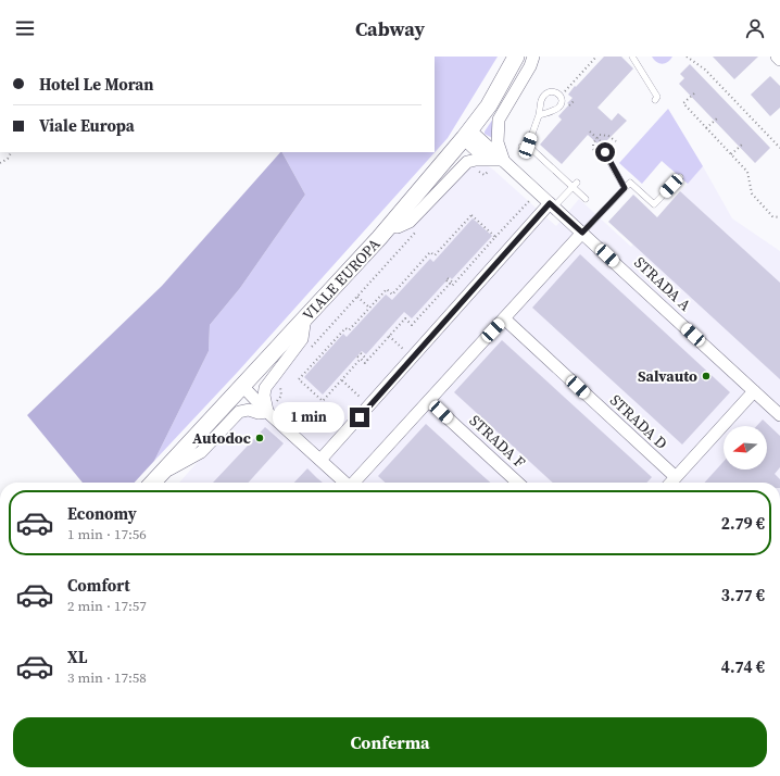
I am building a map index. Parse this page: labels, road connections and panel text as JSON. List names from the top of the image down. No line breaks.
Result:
{"streets":{"main road":["VIALE EUROPA"],"street":["STRADA A","STRADA D","STRADA F"]},"crossings":[["VIALE EUROPA","STRADA A"]],"places":["Salvauto","Autodoc"],"north":"left","page":{"header":"Cabway","banner":["Hotel Le Moran","Viale Europa"],"bubble":"1 min","list":[{"name":"Economy","note":"1 min · 17:56","value":"2.79 €"},{"name":"Comfort","note":"2 min · 17:57","value":"3.77 €"},{"name":"XL","note":"3 min · 17:58","value":"4.74 €"}],"buttons":"Conferma"}}
